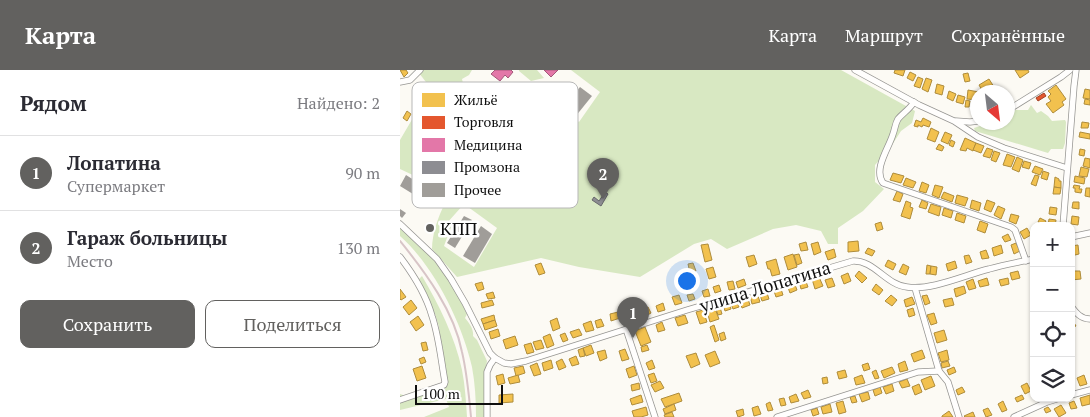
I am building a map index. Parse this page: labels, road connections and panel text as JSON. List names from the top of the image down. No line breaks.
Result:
{"streets":{"street":["улица Лопатина"]},"places":["КПП"],"legend":["Жильё","Торговля","Медицина","Промзона","Прочее"],"scale_bar":"100 m","north":"bottom right","page":{"header":"Карта","nav":["Карта","Маршрут","Сохранённые"],"heading":["Рядом","Найдено: 2"],"list":[{"mark":"1","name":"Лопатина","note":"Супермаркет","value":"90 m"},{"mark":"2","name":"Гараж больницы","note":"Место","value":"130 m"}],"pins":["2","1"],"map_buttons":["+","−"],"buttons":["Сохранить","Поделиться"],"scale":"100 m"}}
